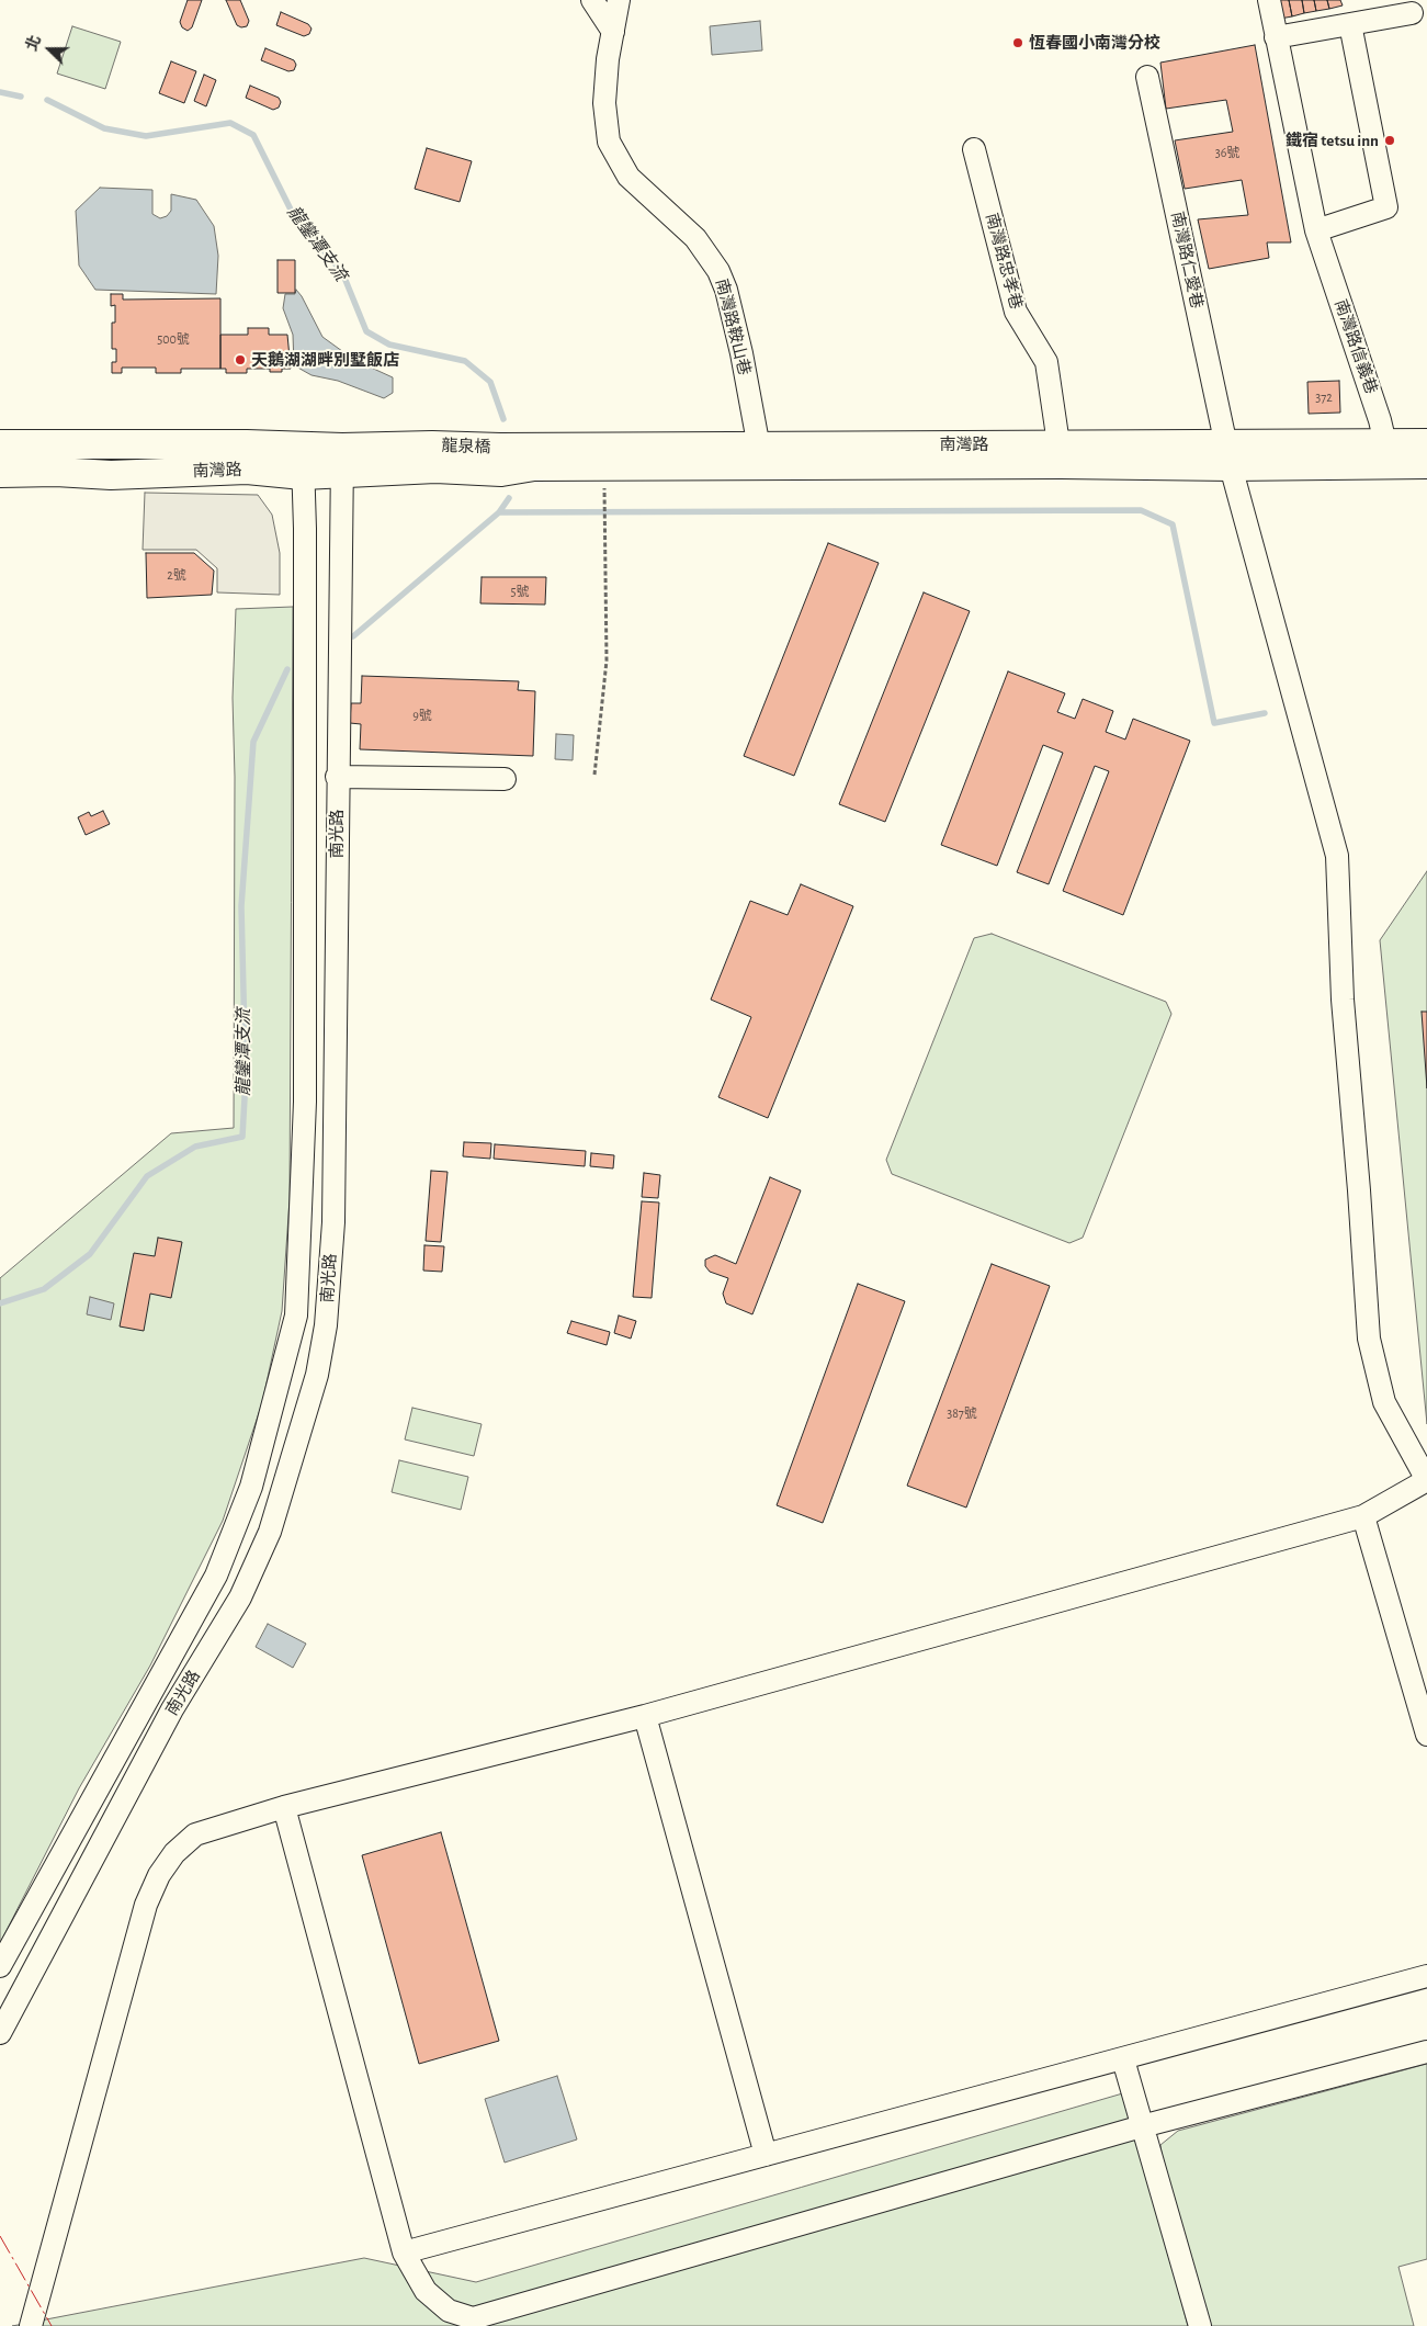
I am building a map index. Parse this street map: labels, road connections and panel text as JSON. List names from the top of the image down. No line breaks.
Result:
{"streets":{"main road":["南灣路","龍泉橋"],"street":["南灣路仁愛巷","南灣路忠孝巷","南灣路鞍山巷","南灣路信義巷","南光路"]},"crossings":[["南灣路仁愛巷","南灣路"],["南灣路忠孝巷","南灣路"],["南灣路鞍山巷","南灣路"],["南灣路信義巷","南灣路"],["南灣路","龍泉橋"],["南灣路","南光路"]],"water":["龍鑾潭支流"],"places":["恆春國小南灣分校","鐵宿 tetsu inn","天鵝湖湖畔別墅飯店"],"house_numbers":["36號","500號","372","2號","5號","9號","387號"],"north":"left"}
